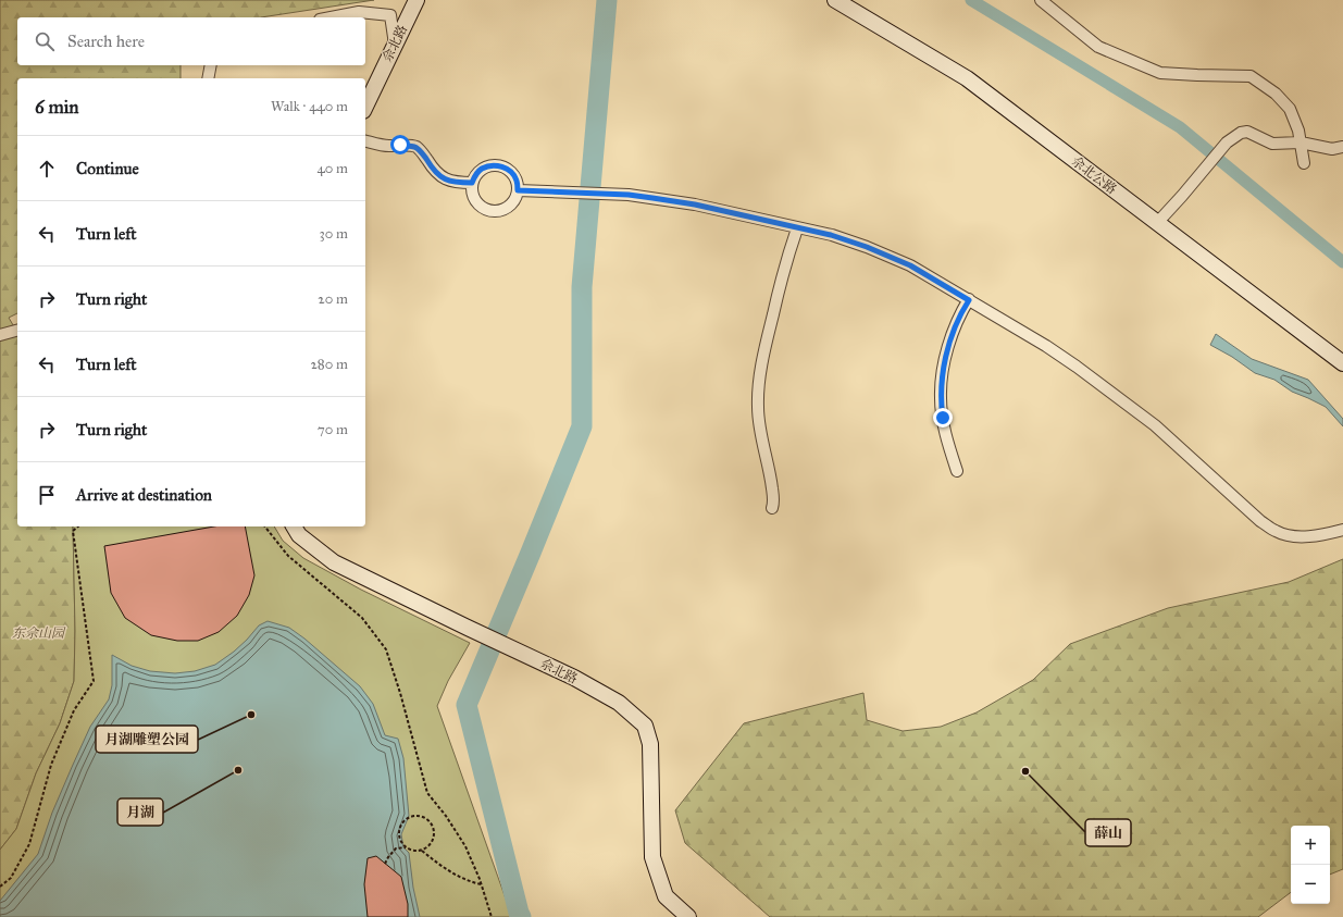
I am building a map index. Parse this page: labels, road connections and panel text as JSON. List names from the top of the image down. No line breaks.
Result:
{"streets":{"main road":["佘北路","佘北公路"]},"parks":["东佘山园"],"places":["月湖雕塑公园","月湖","薛山"],"page":{"search":"Search here","heading":["6 min","Walk · 440 m"],"list":[["Continue","40 m"],["Turn left","30 m"],["Turn right","20 m"],["Turn left","280 m"],["Turn right","70 m"],"Arrive at destination"],"map_buttons":["+","−"]}}
